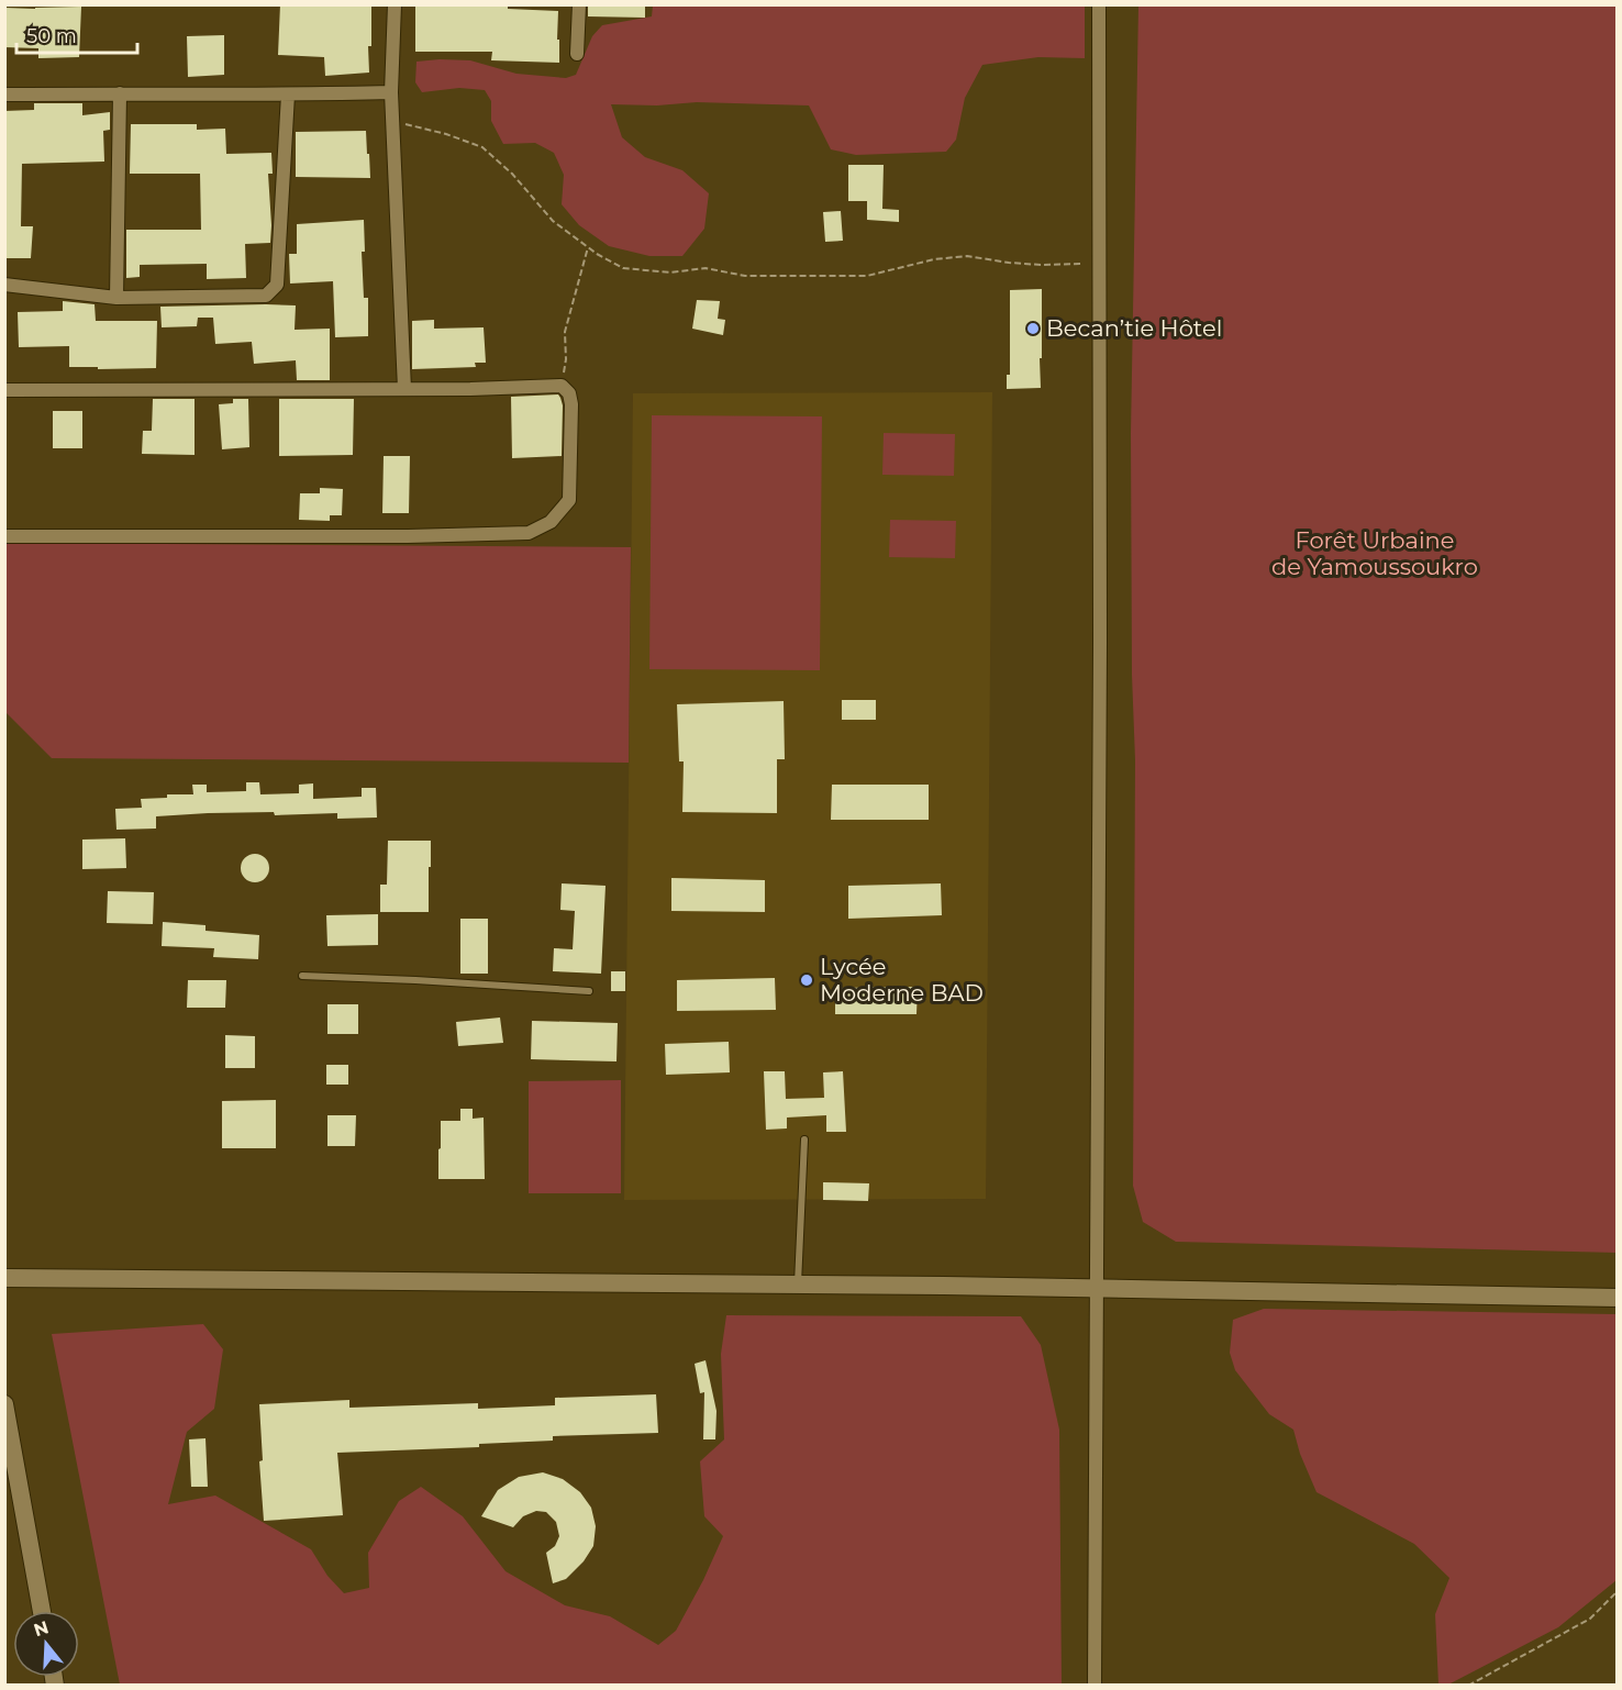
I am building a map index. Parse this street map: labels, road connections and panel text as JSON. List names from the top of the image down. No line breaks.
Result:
{"parks":["Forêt Urbaine de Yamoussoukro"],"places":["Becan’tie Hôtel","Lycée Moderne BAD"],"scale_bar":"50 m","north":"top"}
